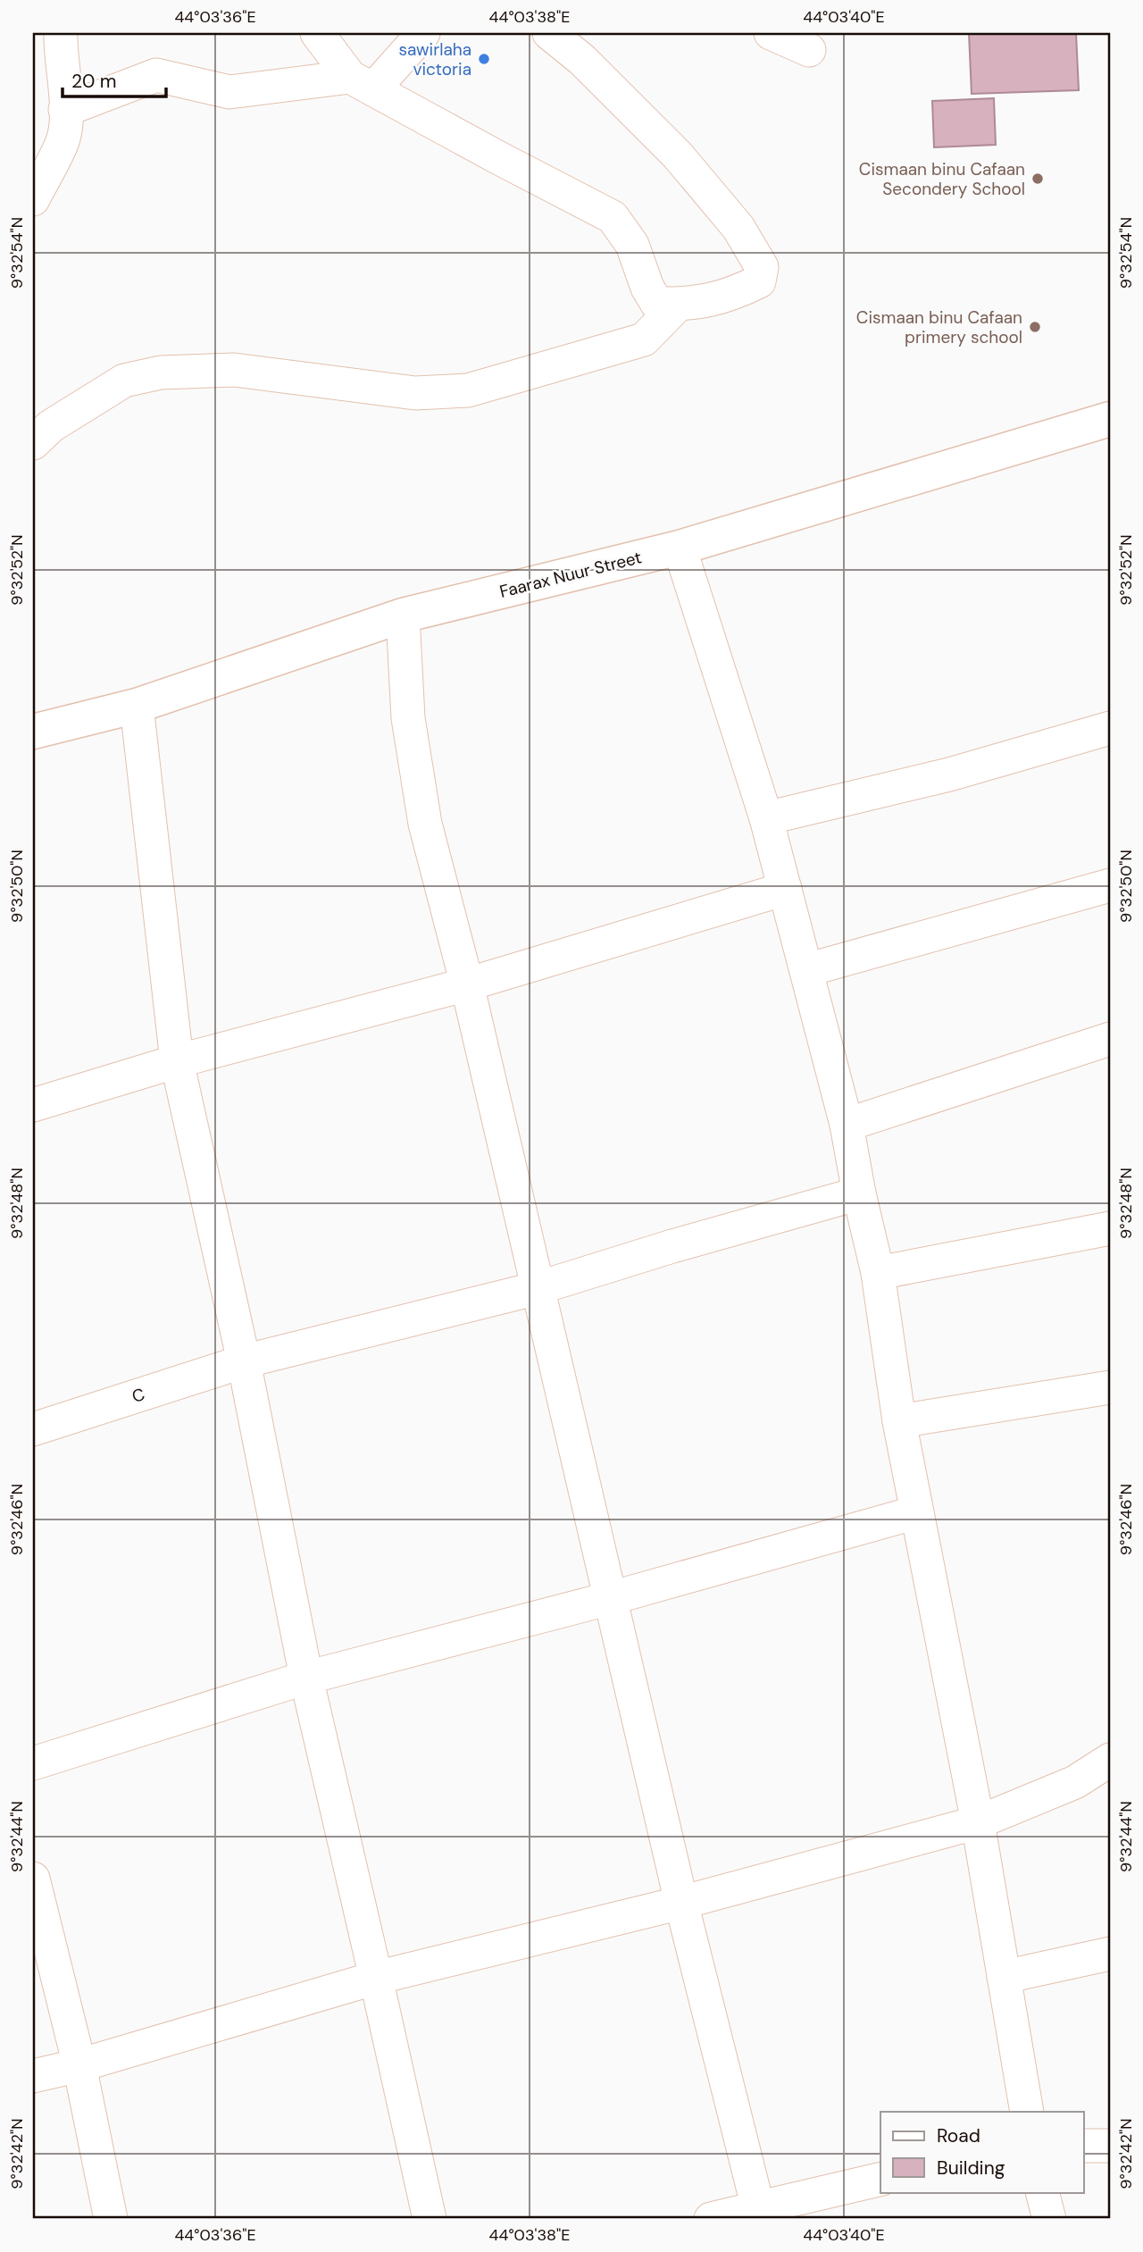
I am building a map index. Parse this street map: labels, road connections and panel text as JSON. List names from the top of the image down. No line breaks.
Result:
{"streets":{"main road":["Faarax Nuur Street"],"street":["C"]},"places":["sawirlaha victoria","Cismaan binu Cafaan Secondery School","Cismaan binu Cafaan primery school"],"legend":["Road","Building"],"scale_bar":"20 m","coordinates":["44°03'36\"E","44°03'38\"E","44°03'40\"E","9°32'54\"N","9°32'52\"N","9°32'50\"N","9°32'48\"N","9°32'46\"N","9°32'44\"N","9°32'42\"N"]}
